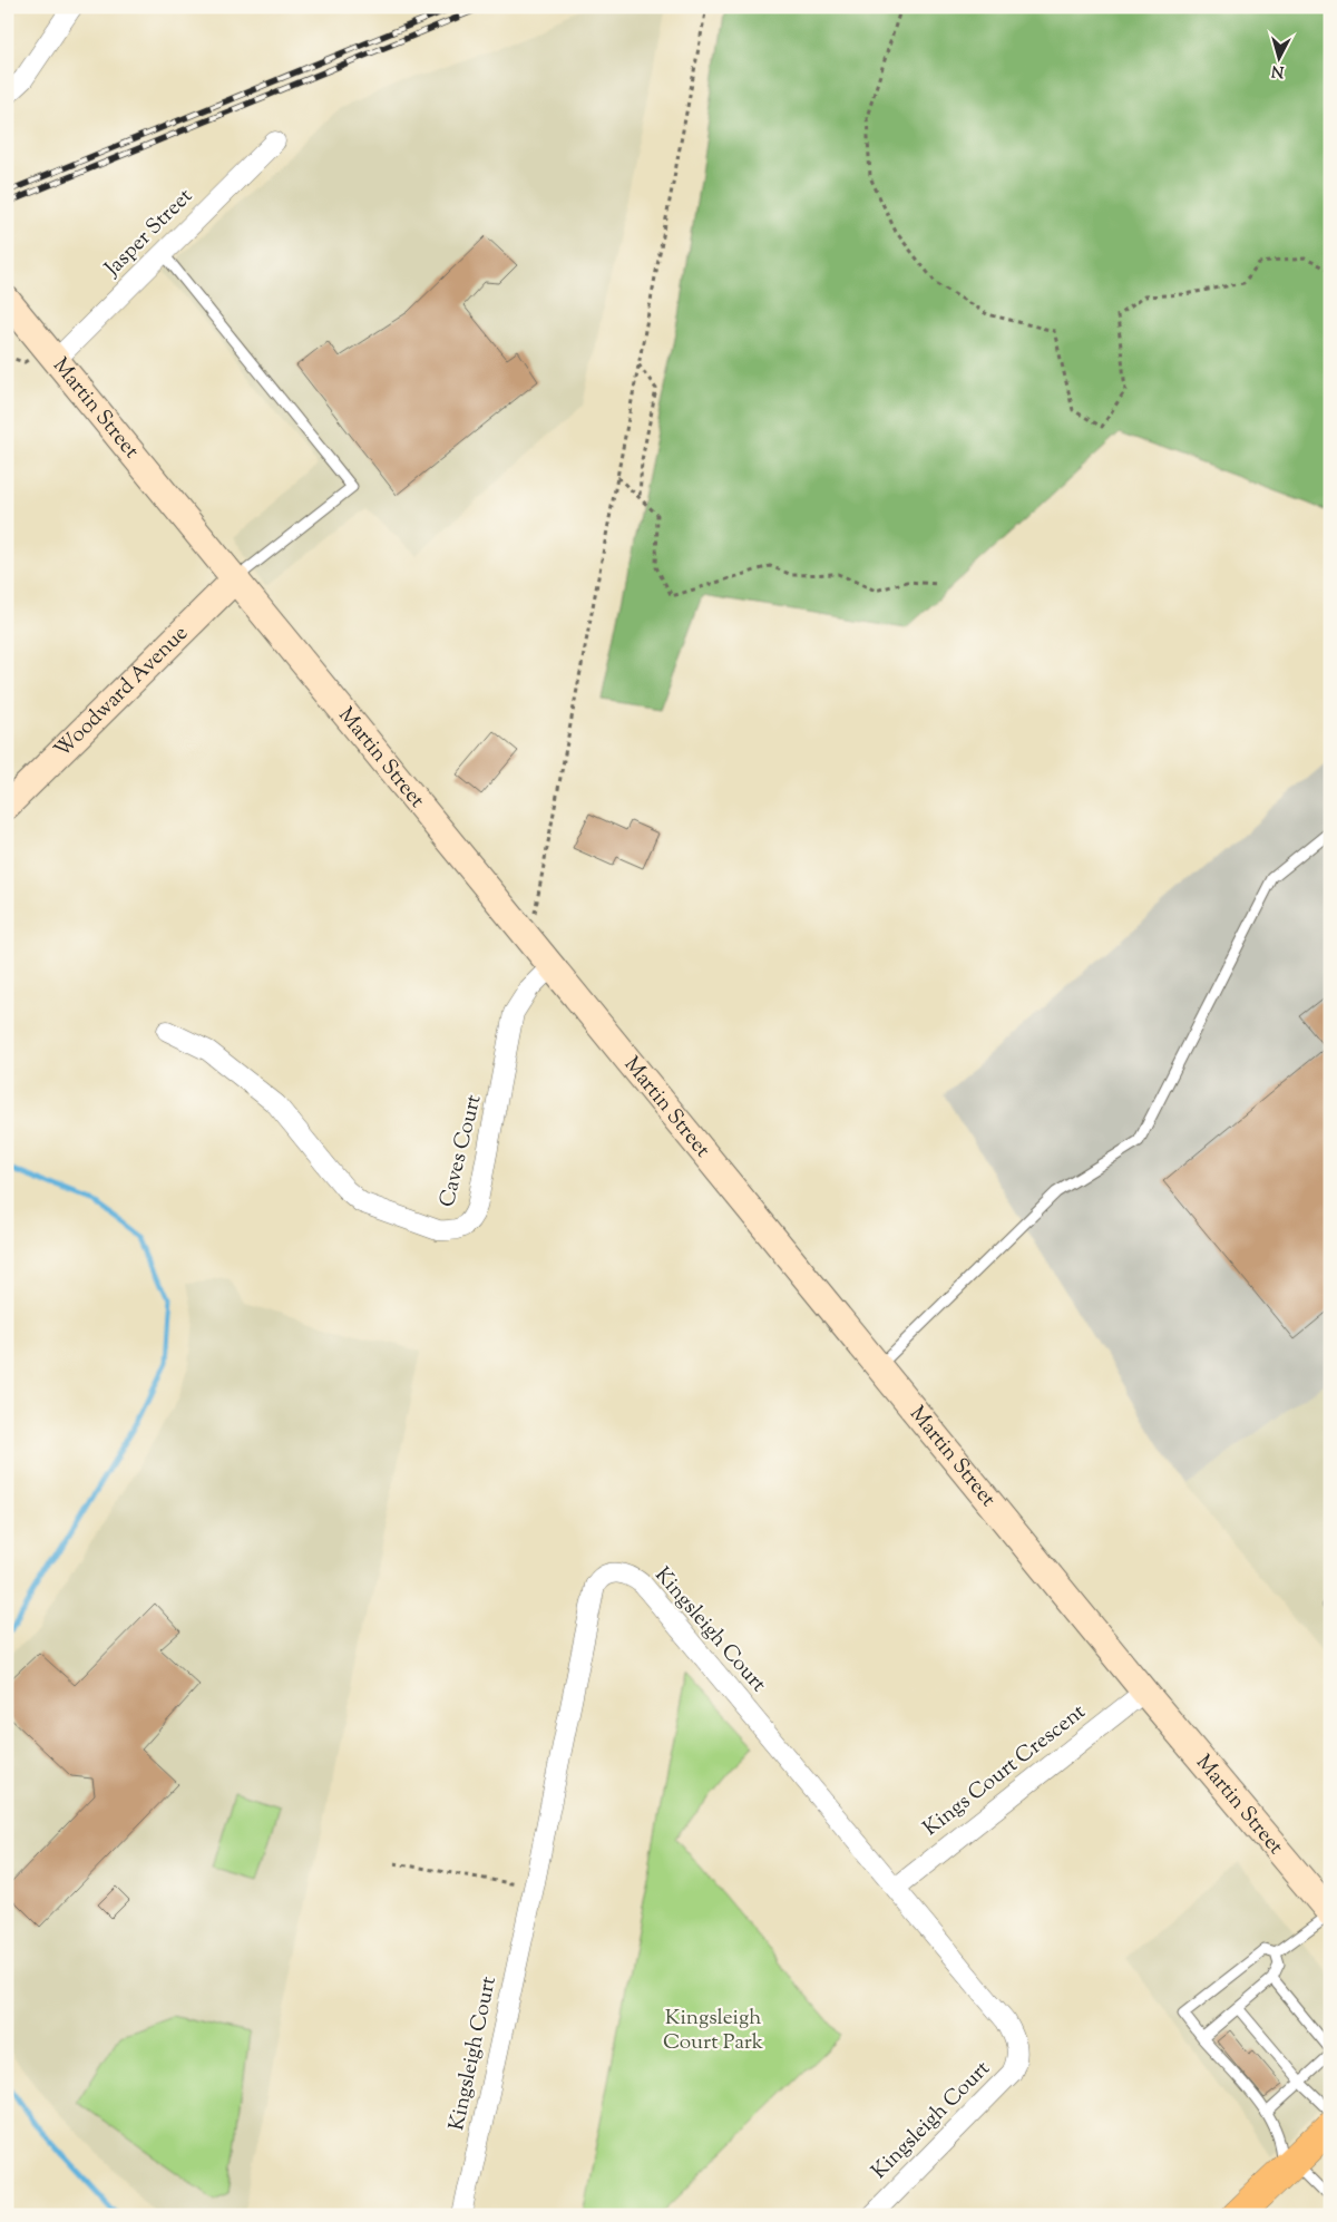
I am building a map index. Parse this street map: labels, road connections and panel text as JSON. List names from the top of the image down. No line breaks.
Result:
{"streets":{"street":["Jasper Street","Martin Street","Woodward Avenue","Caves Court","Kingsleigh Court","Kings Court Crescent"]},"crossings":[["Jasper Street","Martin Street"],["Martin Street","Woodward Avenue"],["Martin Street","Caves Court"],["Martin Street","Kings Court Crescent"],["Kingsleigh Court","Kings Court Crescent"]],"parks":["Kingsleigh Court Park"],"north":"bottom"}
